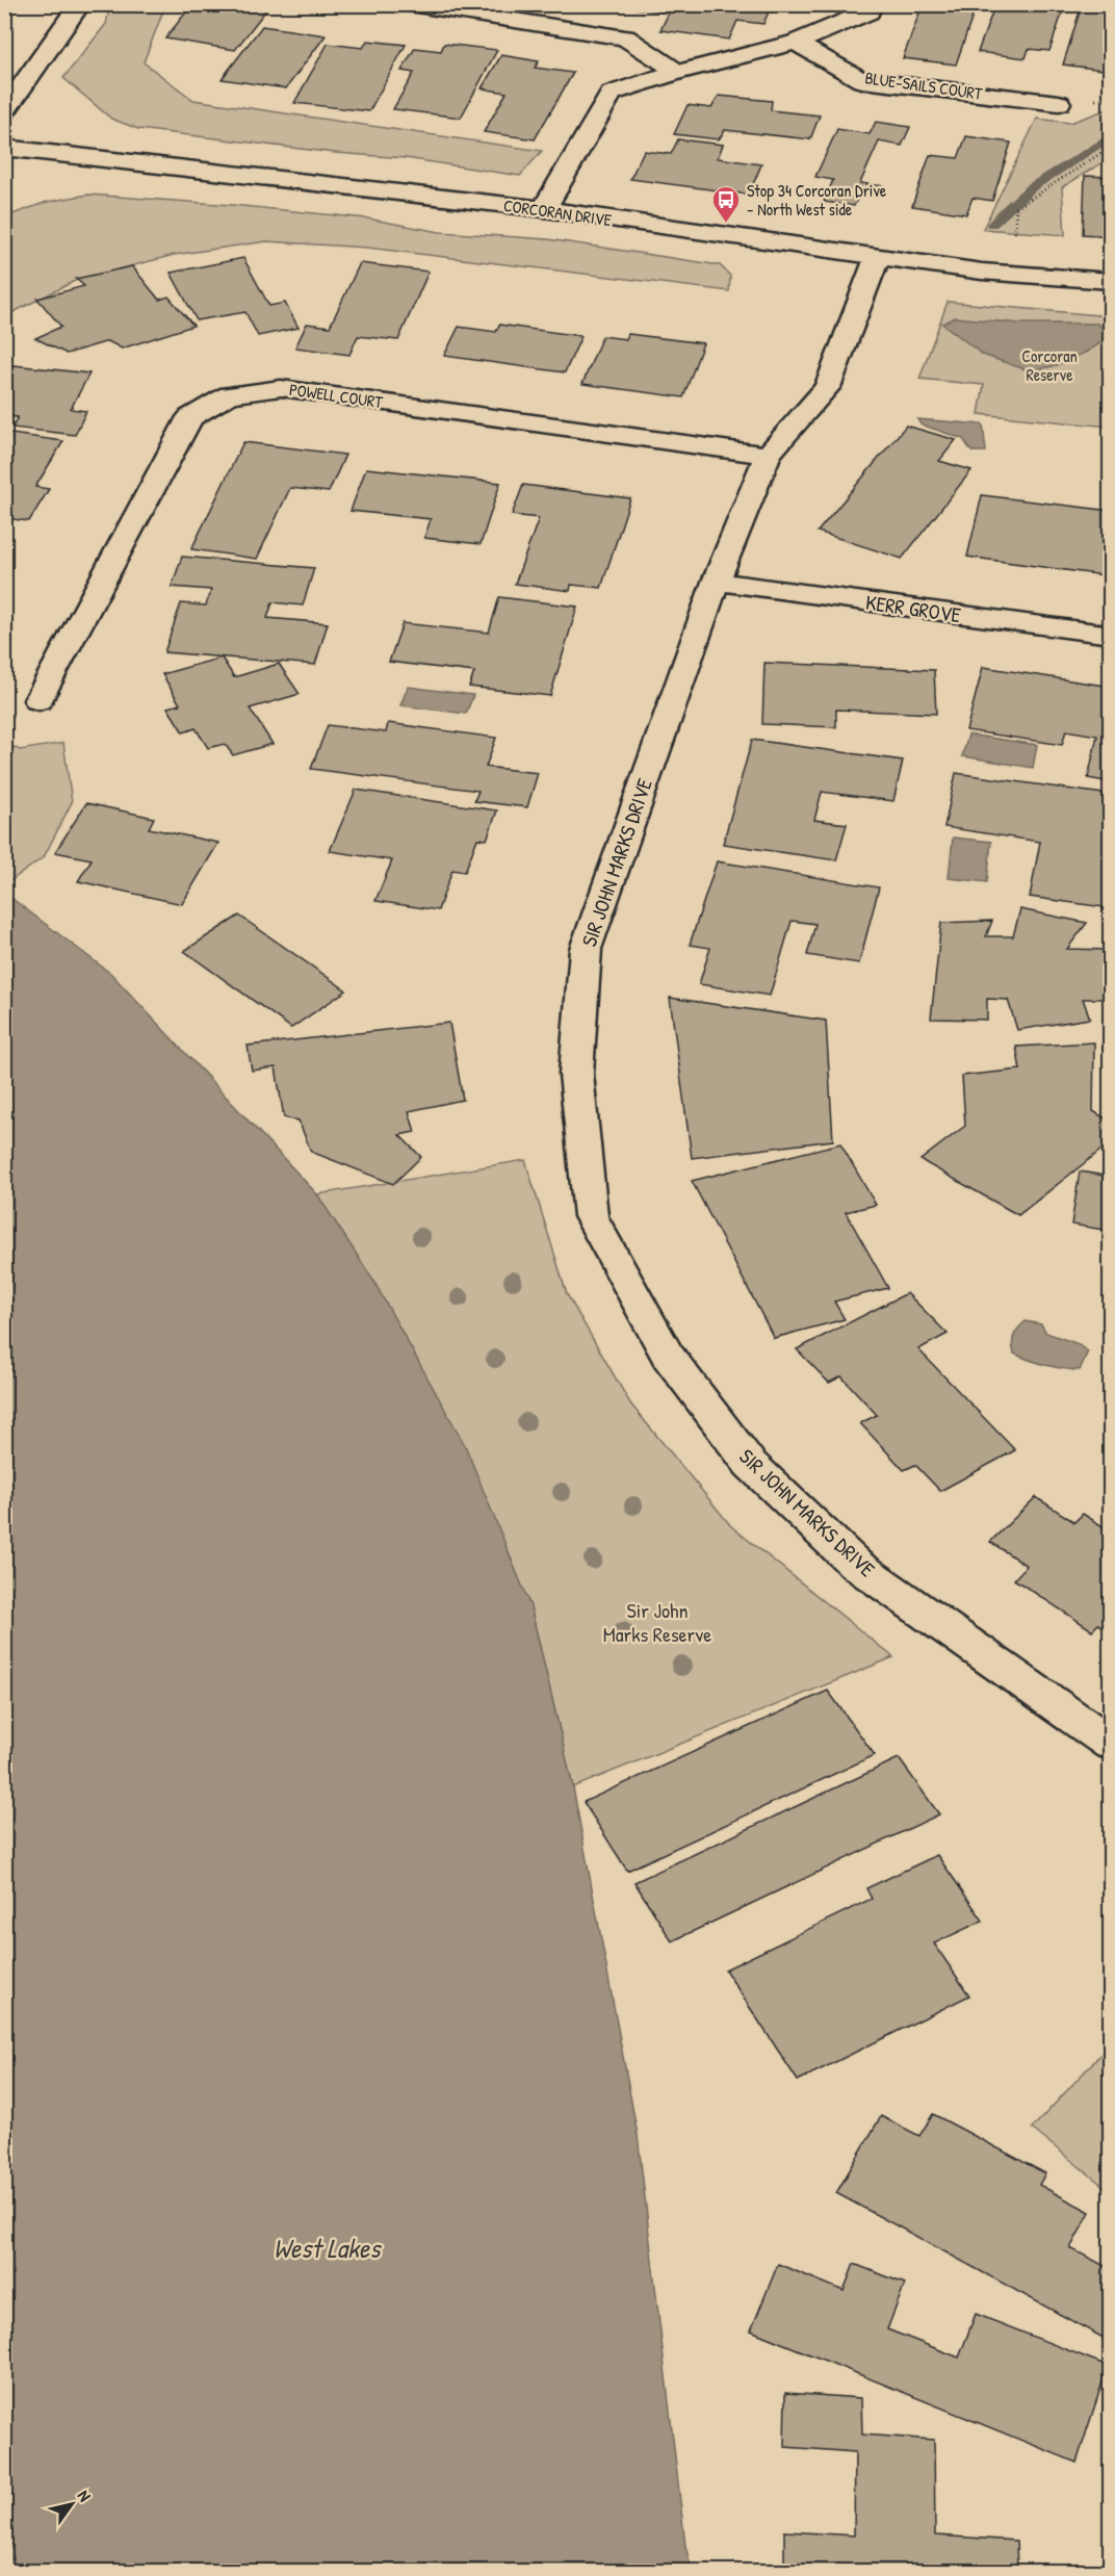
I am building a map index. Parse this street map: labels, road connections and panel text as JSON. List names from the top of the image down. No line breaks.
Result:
{"streets":{"street":["BLUE-SAILS COURT","CORCORAN DRIVE","POWELL COURT","KERR GROVE","SIR JOHN MARKS DRIVE"]},"crossings":[["CORCORAN DRIVE","SIR JOHN MARKS DRIVE"],["POWELL COURT","SIR JOHN MARKS DRIVE"],["KERR GROVE","SIR JOHN MARKS DRIVE"]],"water":["West Lakes"],"parks":["Corcoran Reserve","Sir John Marks Reserve"],"places":{"bus stop":["Stop 34 Corcoran Drive - North West side"]},"north":"top right"}
